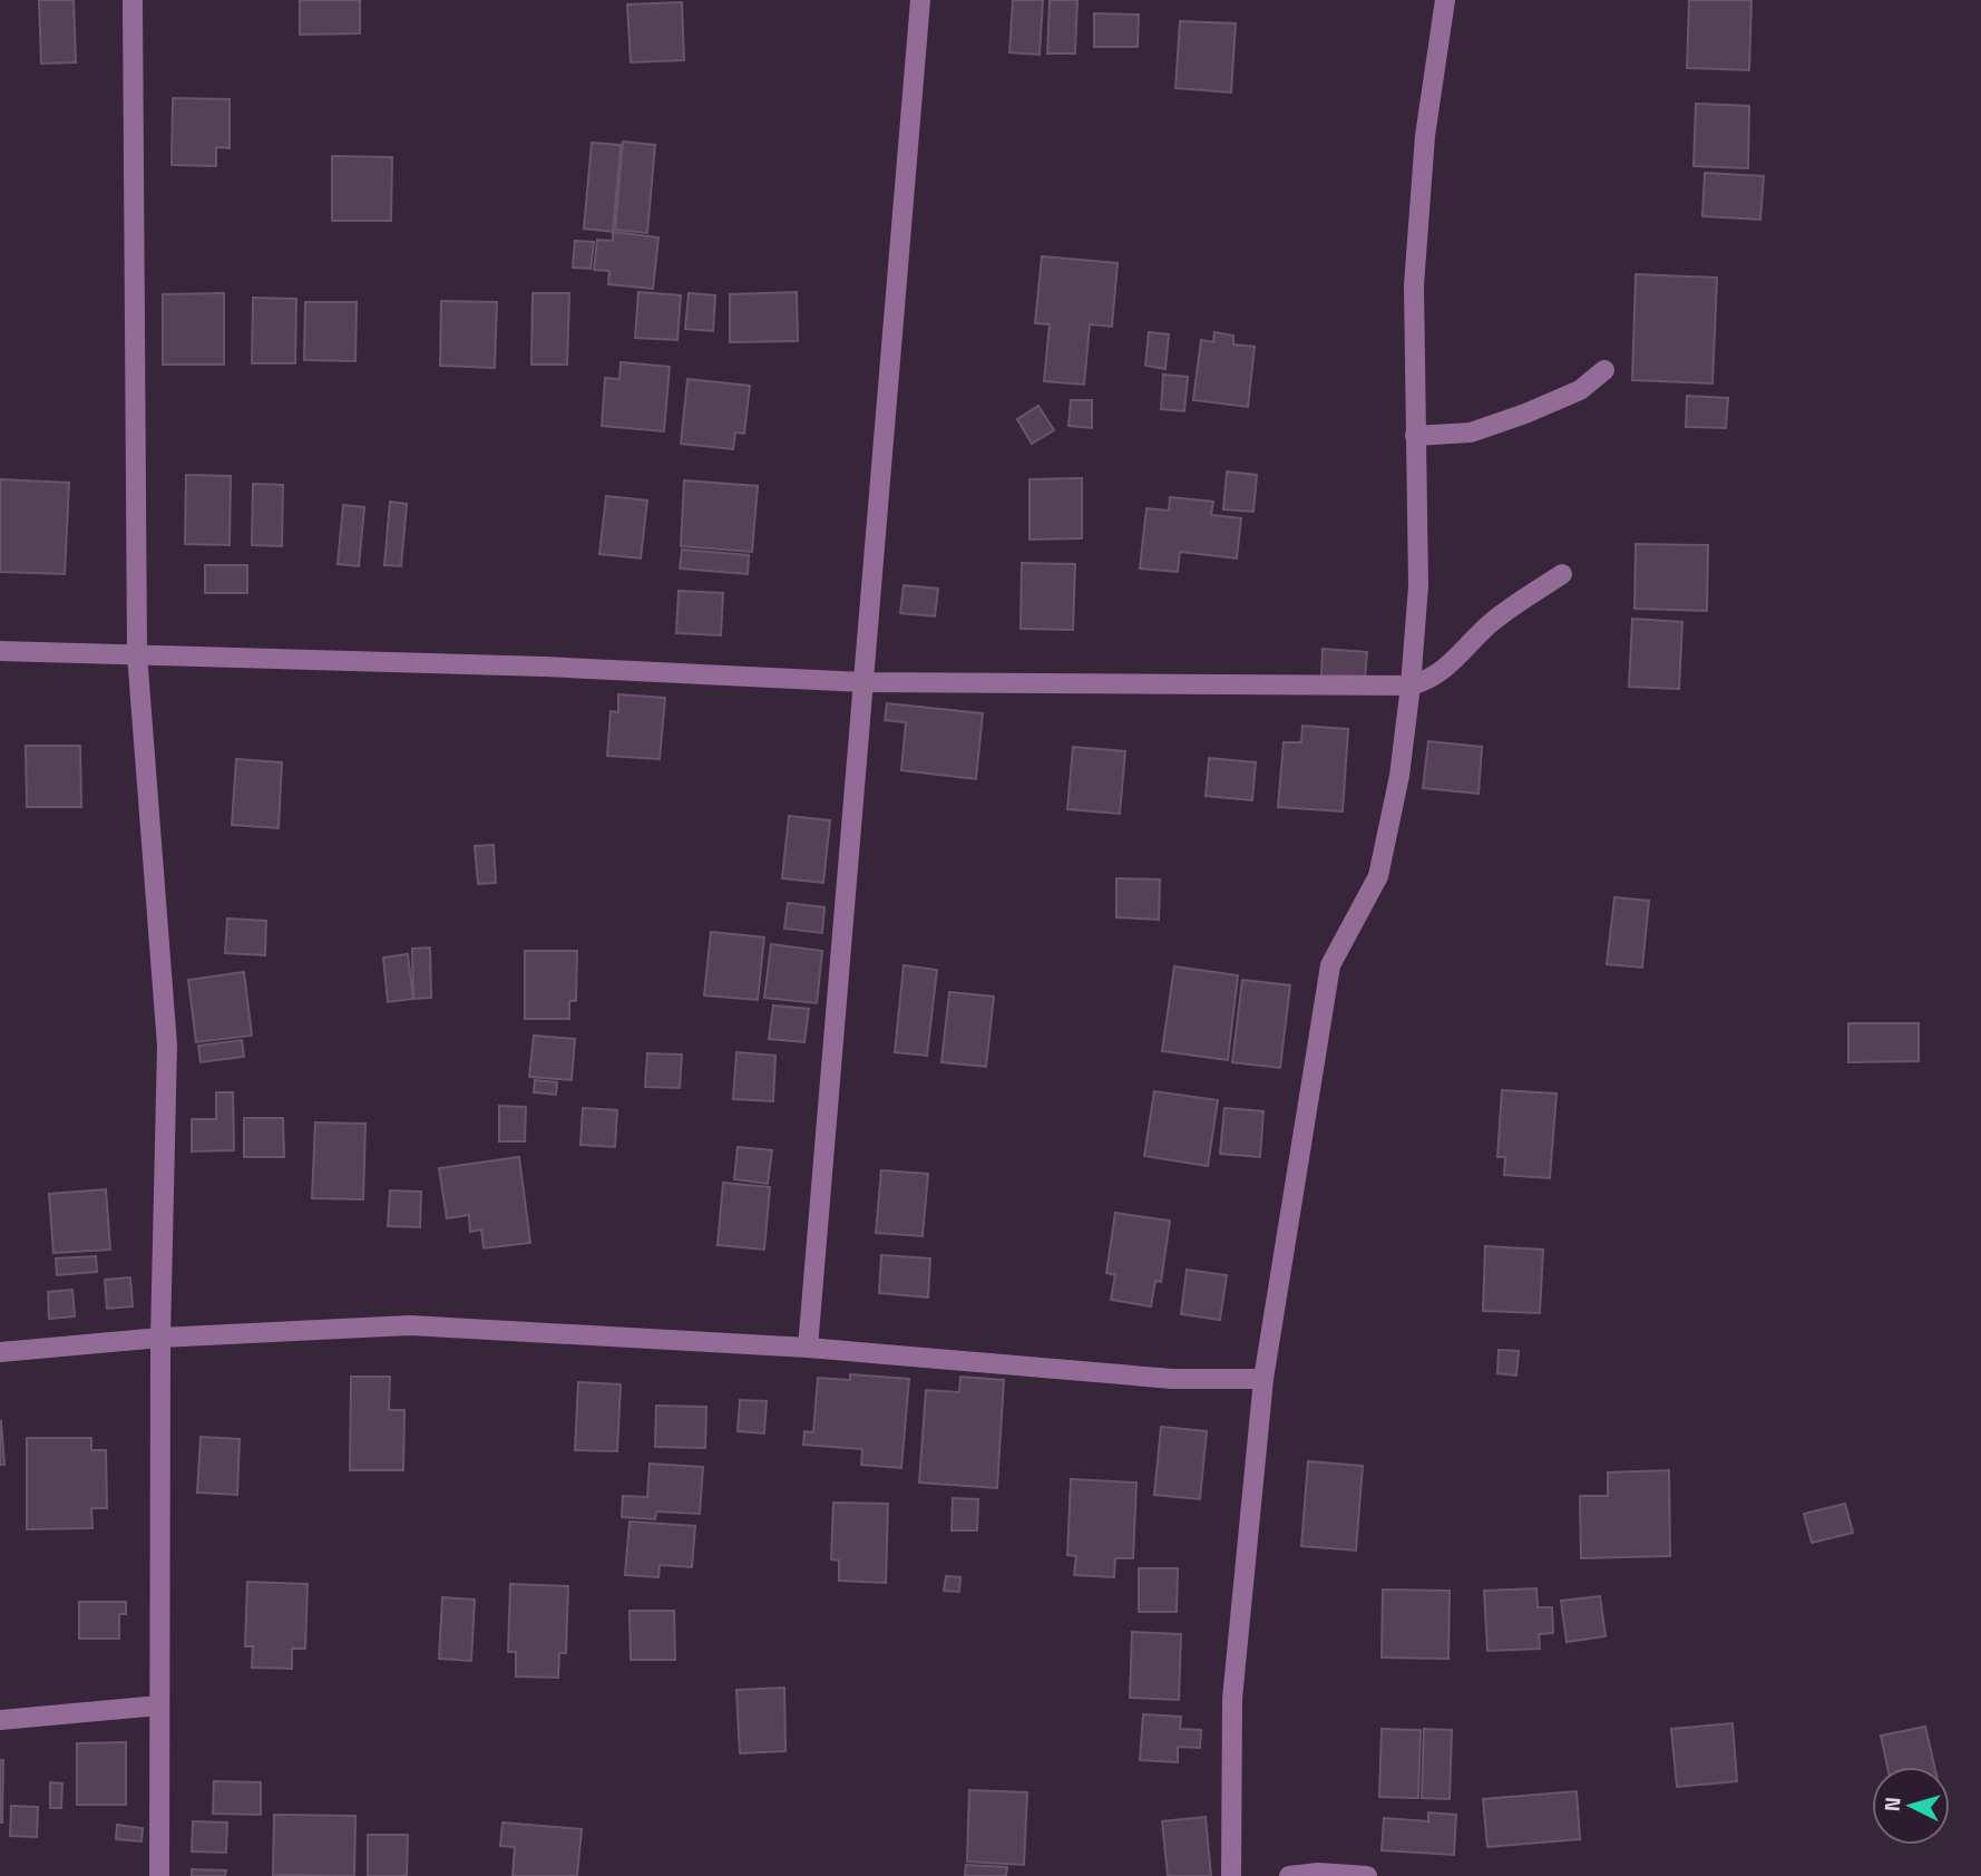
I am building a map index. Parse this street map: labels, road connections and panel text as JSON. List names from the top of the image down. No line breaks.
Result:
{"north":"left"}
